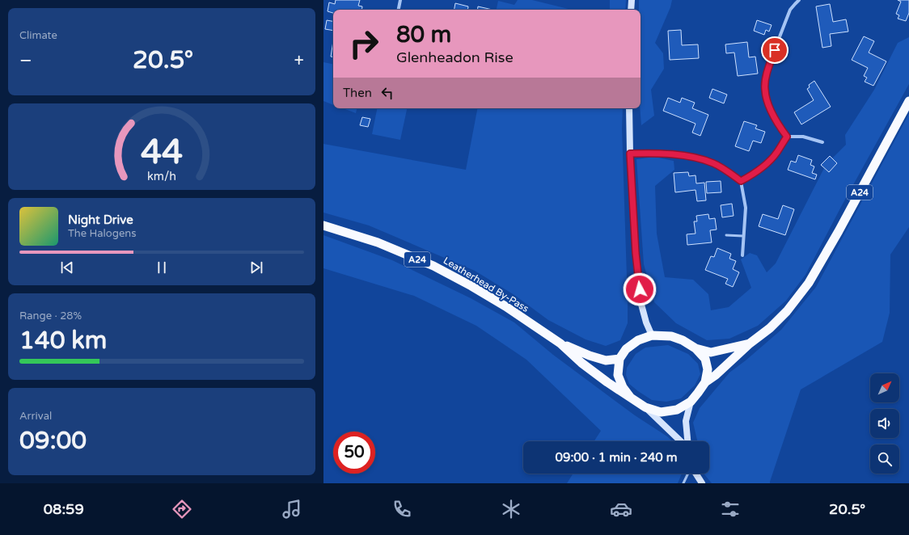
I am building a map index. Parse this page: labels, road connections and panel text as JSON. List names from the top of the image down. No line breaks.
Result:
{"streets":{"highway":["A24","Leatherhead By-Pass"]},"crossings":[["A24","Leatherhead By-Pass"]],"north":"top right","page":{"tile":["Climate",["Range · 28%","140 km"],["Arrival","09:00"]],"turn":["80 m","Glenheadon Rise"],"heat":["−","20.5°","+"],"then":"Then","song":["Night Drive","The Halogens"],"limit":"50","trip":"09:00 · 1 min · 240 m","tabs":["08:59","20.5°"],"gauge":["44","km/h"]}}
